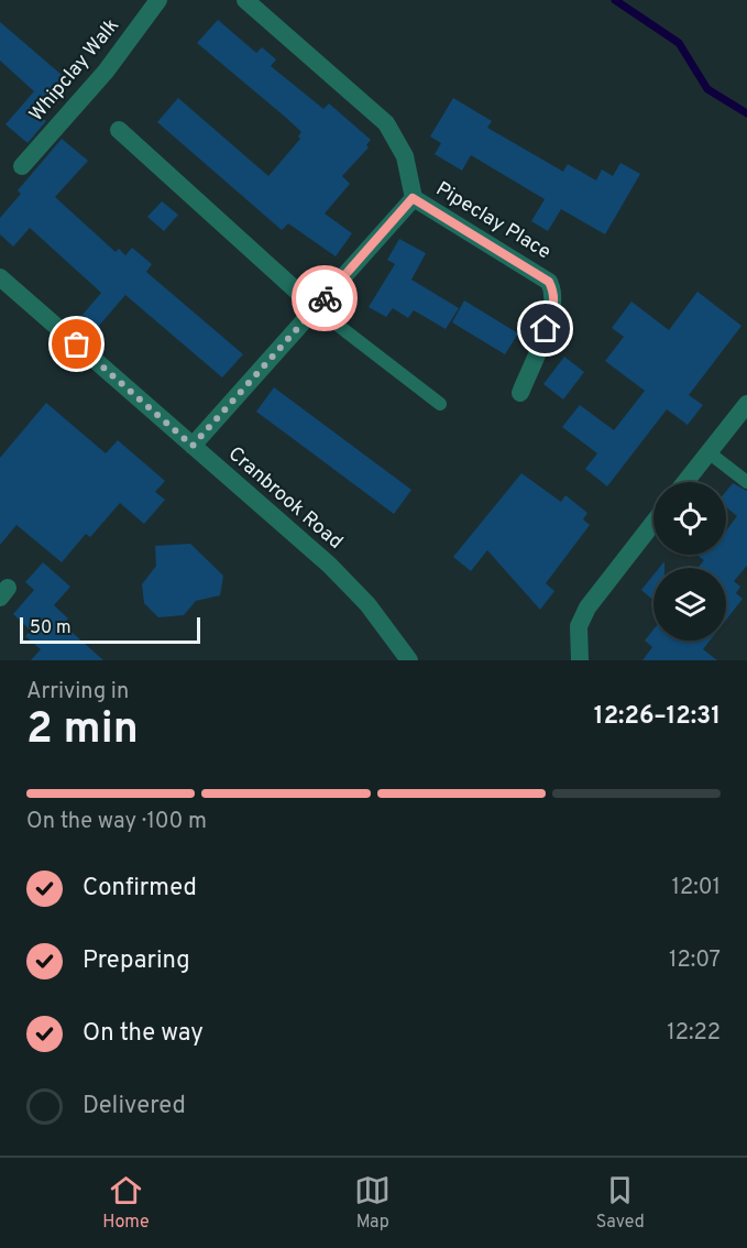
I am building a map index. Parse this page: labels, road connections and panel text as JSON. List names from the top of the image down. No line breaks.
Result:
{"streets":{"street":["Whipclay Walk","Pipeclay Place","Cranbrook Road"]},"crossings":[["Pipeclay Place","Cranbrook Road"]],"scale_bar":"50 m","page":{"scale":"50 m","heading":["2 min","Arriving in","12:26–12:31"],"bar":"On the way · 100 m","list":[["Confirmed","12:01"],["Preparing","12:07"],["On the way","12:22"],"Delivered"],"tabs":["Home","Map","Saved"]}}
